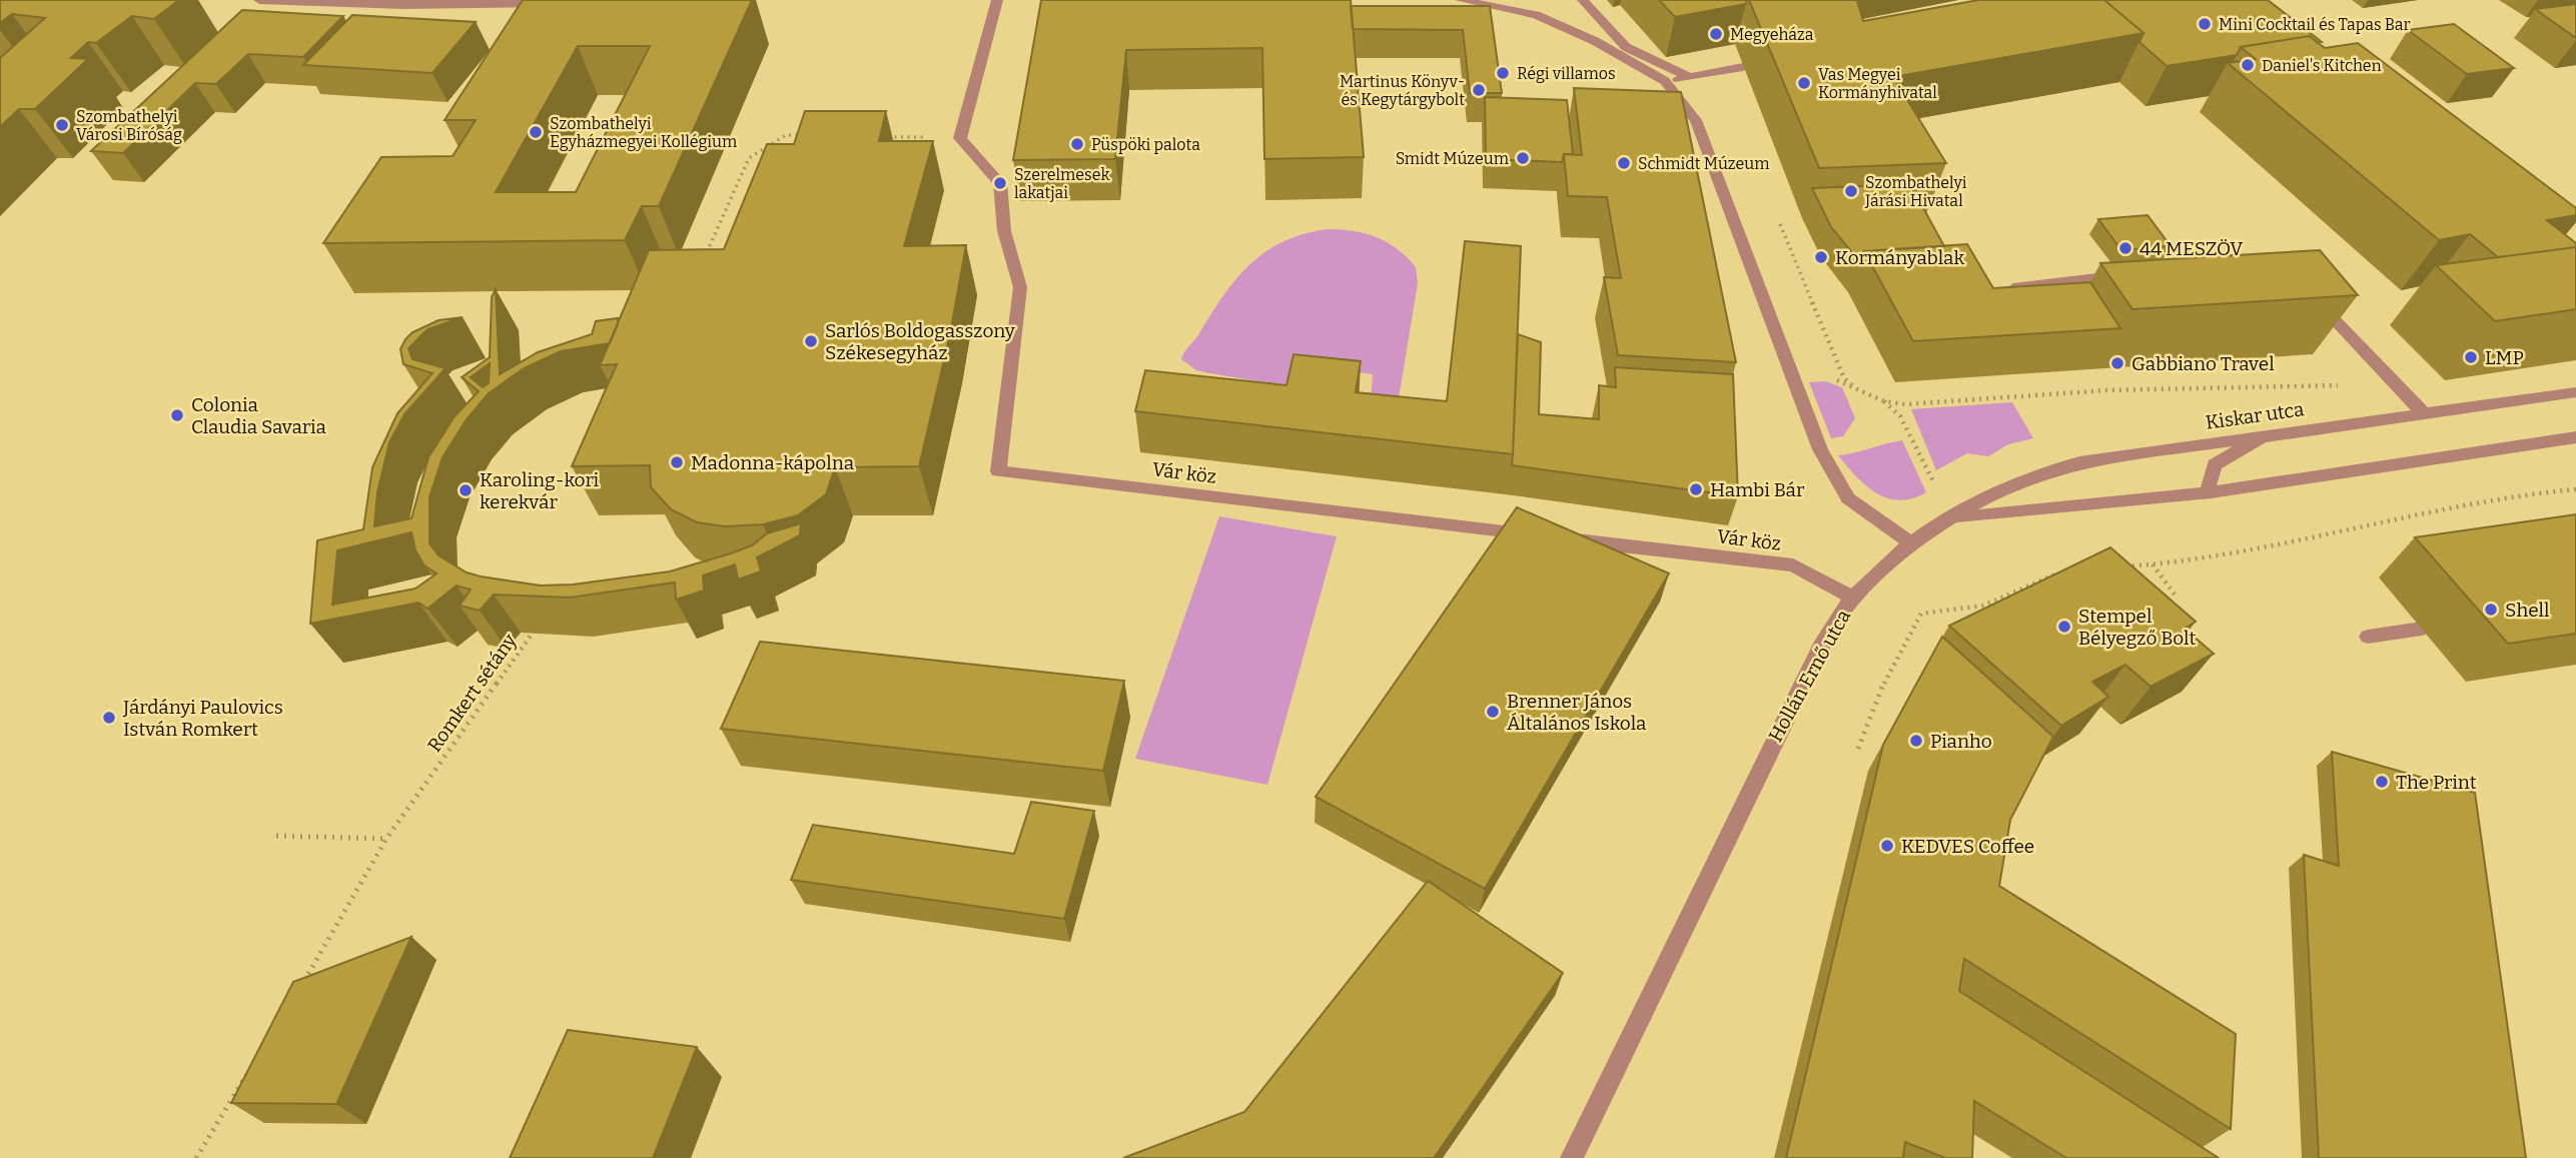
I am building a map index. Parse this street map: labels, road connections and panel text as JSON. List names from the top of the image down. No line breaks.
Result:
{"streets":{"street":["Kiskar utca","Vár köz","Hollán Ernő utca"],"path":["Romkert sétány"]},"crossings":[["Kiskar utca","Hollán Ernő utca"],["Vár köz","Hollán Ernő utca"]],"places":["Mini Cocktail és Tapas Bar","Megyeháza","Daniel's Kitchen","Régi villamos","Vas Megyei Kormányhivatal","Martinus Könyv- és Kegytárgybolt","Szombathelyi Városi Bíróság","Szombathelyi Egyházmegyei Kollégium","Püspöki palota","Smidt Múzeum","Schmidt Múzeum","Szerelmesek lakatjai","Szombathelyi Járási Hivatal","44 MESZÖV","Kormányablak","Sarlós Boldogasszony Székesegyház","LMP","Gabbiano Travel","Colonia Claudia Savaria","Madonna-kápolna","Hambi Bár","Karoling-kori kerekvár","Shell","Stempel Bélyegző Bolt","Brenner János Általános Iskola","Járdányi Paulovics István Romkert","Pianho","The Print","KEDVES Coffee"]}
